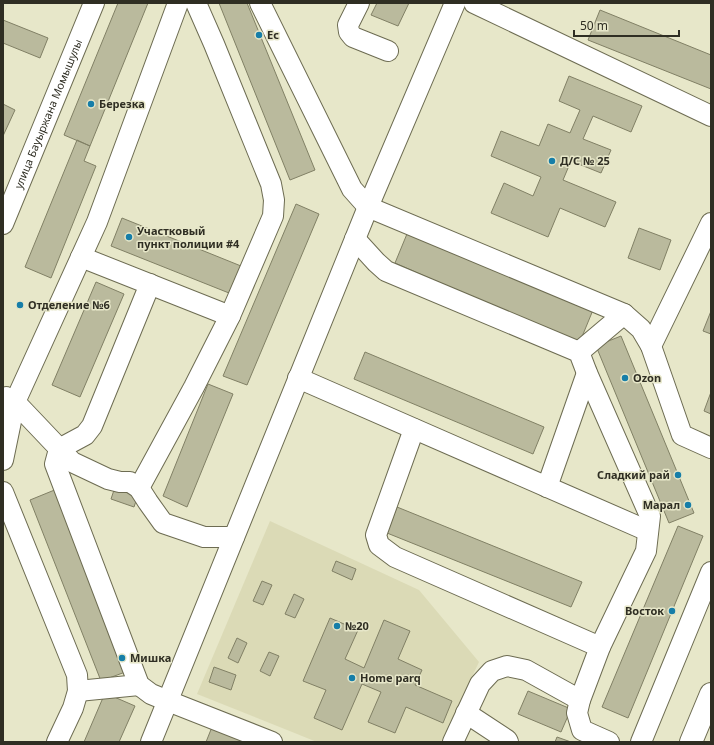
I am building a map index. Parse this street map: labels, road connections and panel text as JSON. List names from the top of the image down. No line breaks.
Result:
{"streets":{"street":["улица Бауыржана Момышулы"]},"places":["Ес","Березка","Д/С № 25","Участковый пункт полиции #4","Отделение №6","Ozon","Сладкий рай","Марал","Восток","№20","Мишка","Home parq"],"scale_bar":"50 m"}
